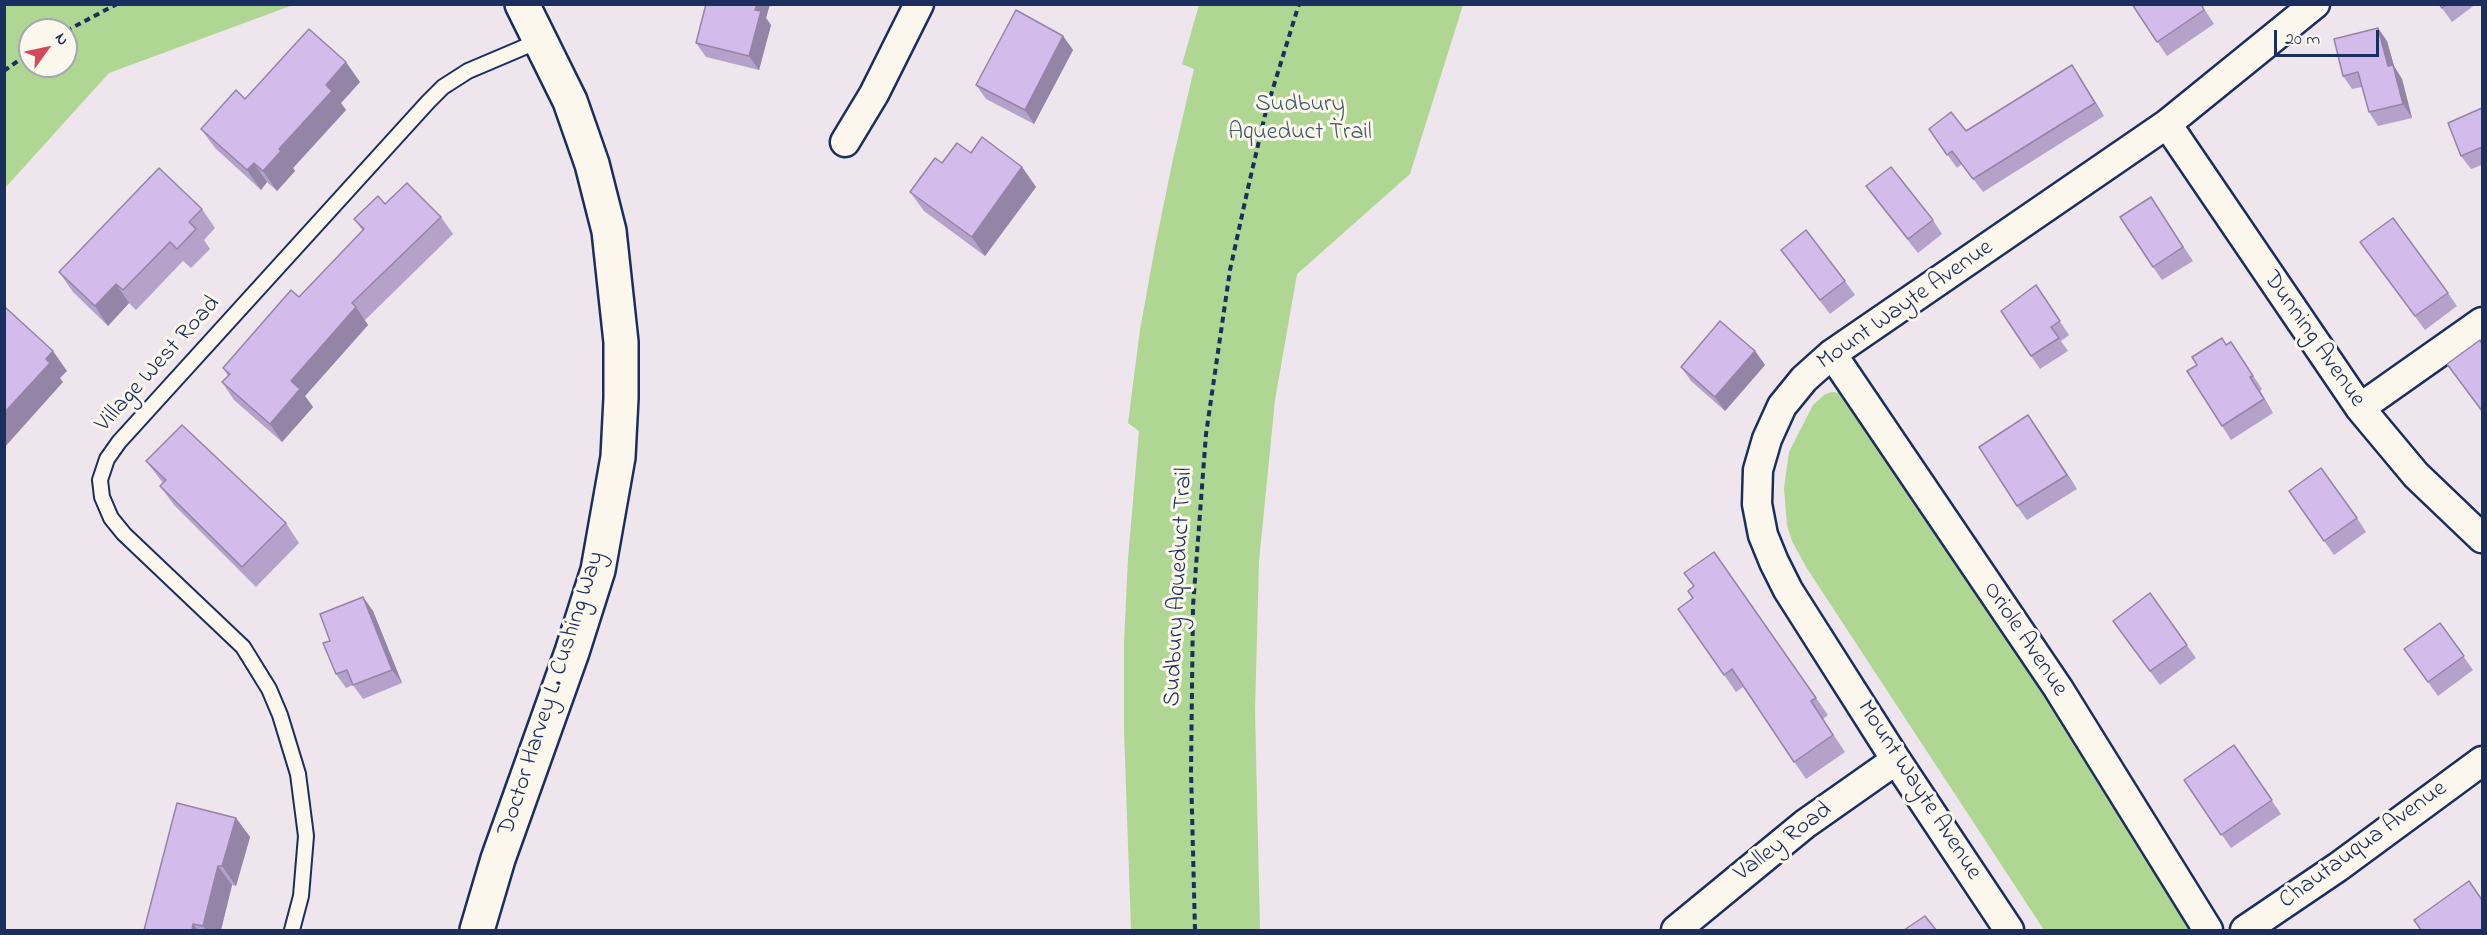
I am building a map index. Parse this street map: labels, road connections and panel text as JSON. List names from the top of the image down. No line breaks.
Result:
{"streets":{"street":["Mount Wayte Avenue","Dunning Avenue","Oriole Avenue","Doctor Harvey L. Cushing Way","Valley Road","Chautauqua Avenue"],"lane":["Village West Road"],"path":["Sudbury Aqueduct Trail"]},"crossings":[["Mount Wayte Avenue","Dunning Avenue"],["Mount Wayte Avenue","Oriole Avenue"],["Mount Wayte Avenue","Valley Road"],["Village West Road","Doctor Harvey L. Cushing Way"]],"parks":["Sudbury Aqueduct Trail"],"scale_bar":"20 m","north":"top right"}
